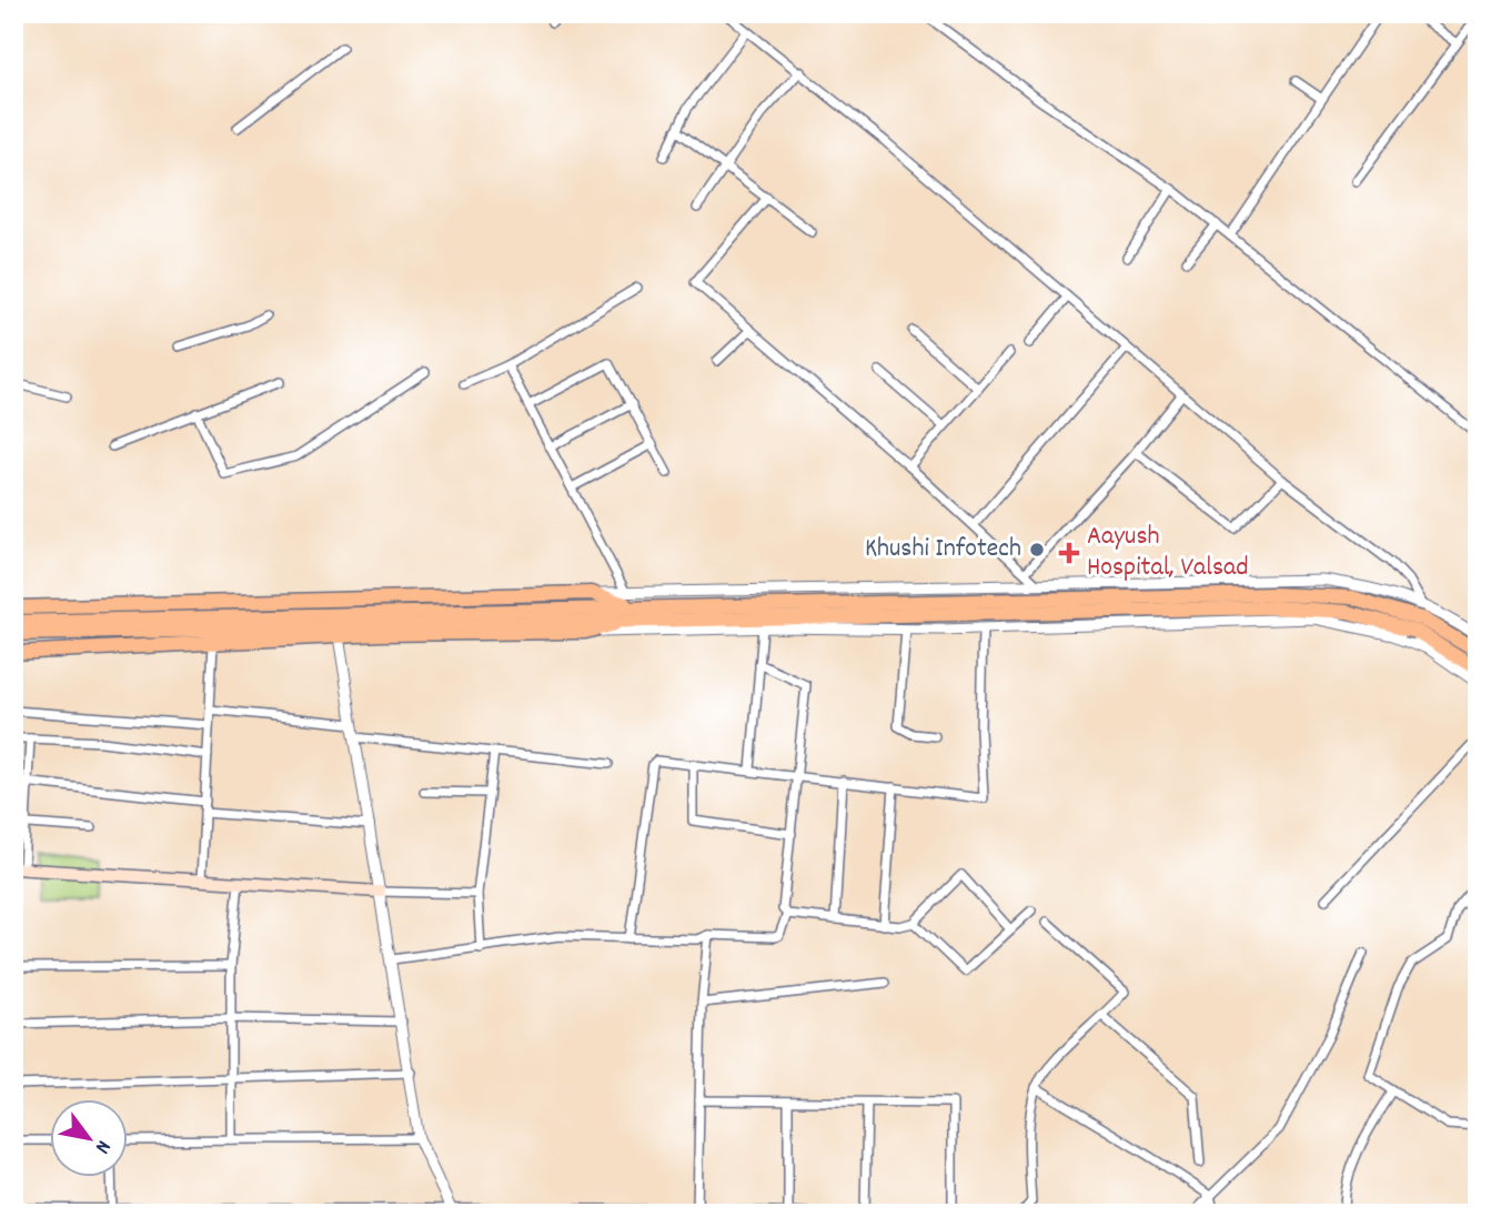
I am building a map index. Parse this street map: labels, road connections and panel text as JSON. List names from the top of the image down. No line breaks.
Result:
{"places":{"other":["Khushi Infotech"],"health":["Aayush Hospital, Valsad"]},"north":"bottom right"}
